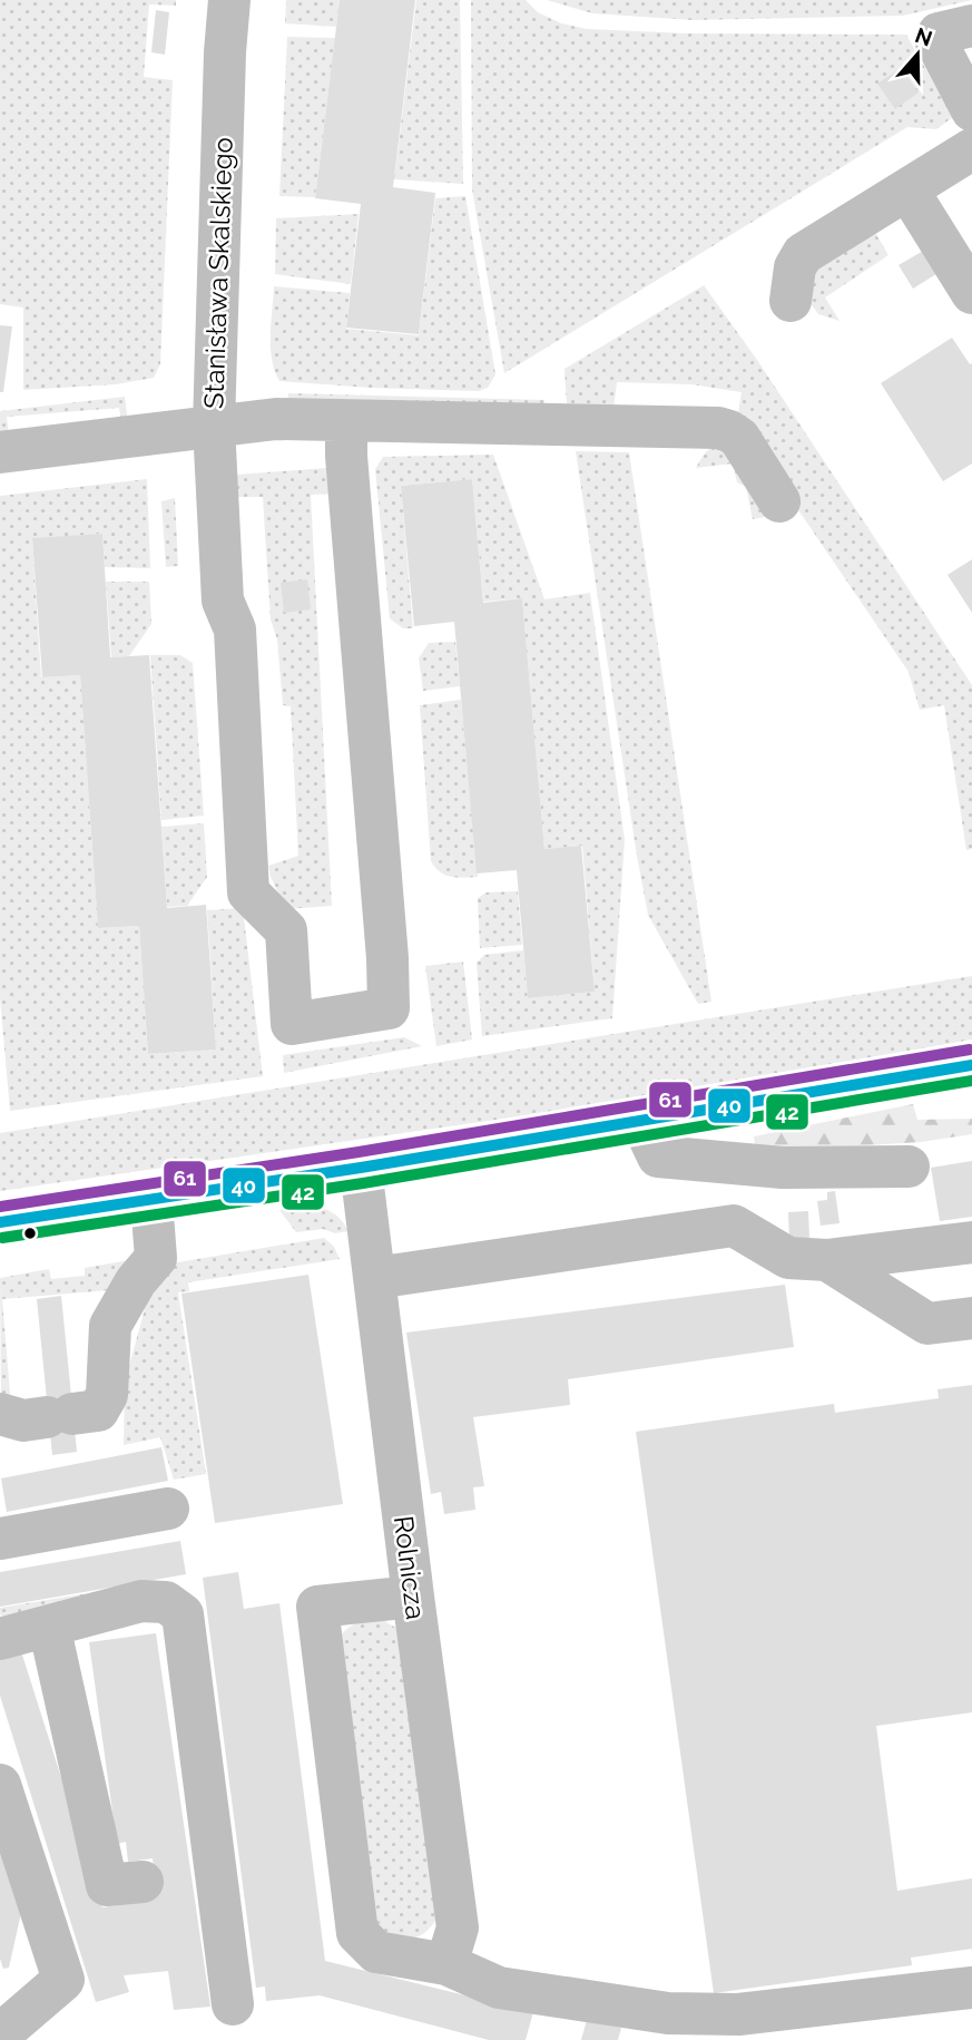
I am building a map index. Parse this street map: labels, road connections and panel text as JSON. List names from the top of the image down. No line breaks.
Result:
{"streets":{"street":["Stanisława Skalskiego","Rolnicza"]},"lines":["transit line 61","transit line 40","transit line 42"],"north":"top"}
